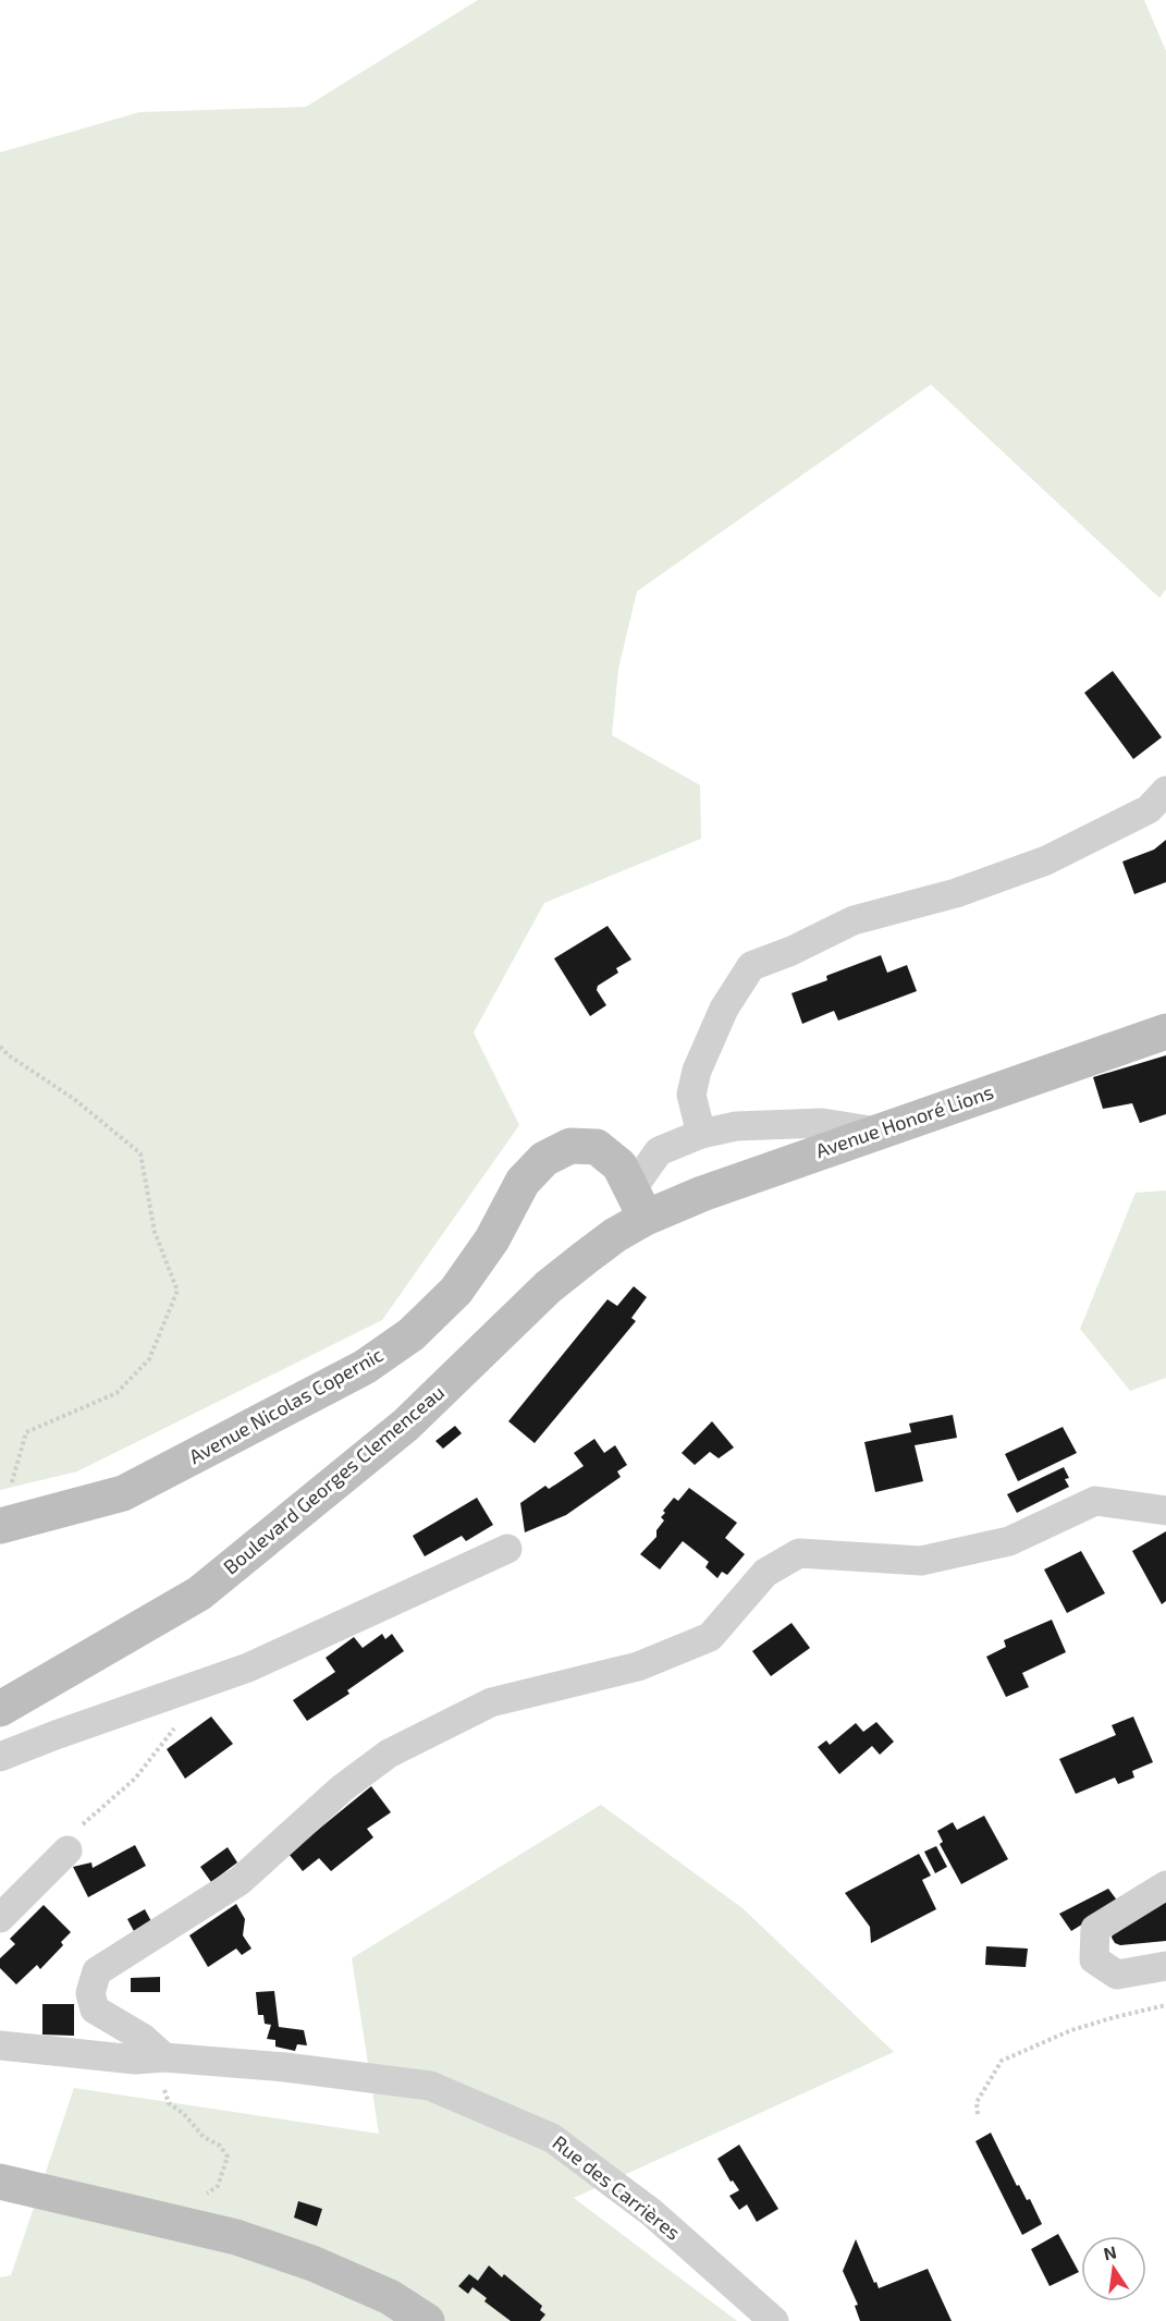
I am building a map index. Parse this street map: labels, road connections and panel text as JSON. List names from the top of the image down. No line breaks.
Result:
{"streets":{"main road":["Avenue Honoré Lions","Avenue Nicolas Copernic","Boulevard Georges Clemenceau"],"street":["Rue des Carrières"]},"crossings":[["Avenue Honoré Lions","Avenue Nicolas Copernic"],["Avenue Honoré Lions","Boulevard Georges Clemenceau"],["Avenue Nicolas Copernic","Boulevard Georges Clemenceau"]],"north":"top"}
